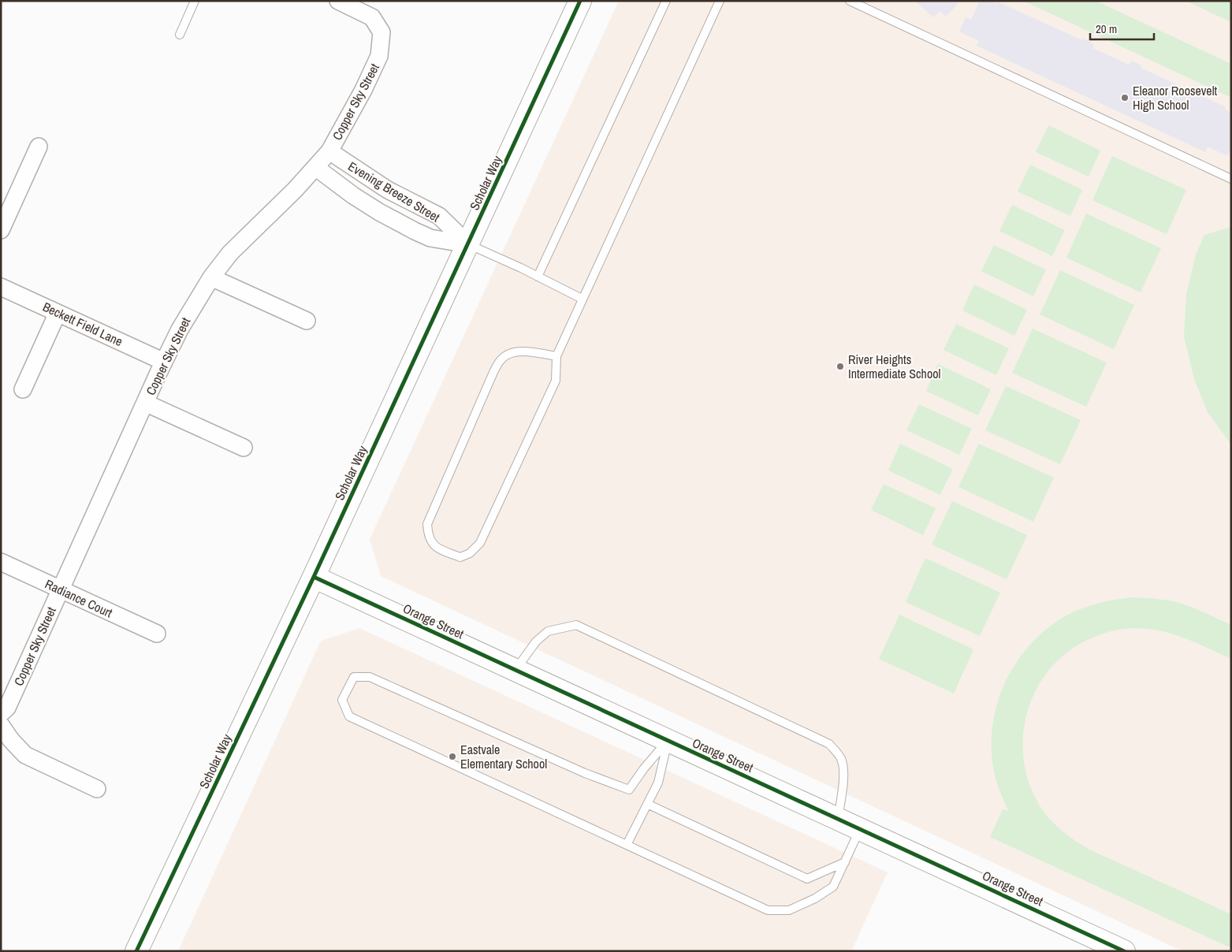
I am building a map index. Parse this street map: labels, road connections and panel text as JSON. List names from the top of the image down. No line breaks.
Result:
{"streets":{"street":["Copper Sky Street","Scholar Way","Evening Breeze Street","Beckett Field Lane","Radiance Court","Orange Street"]},"crossings":[["Copper Sky Street","Evening Breeze Street"],["Copper Sky Street","Beckett Field Lane"],["Copper Sky Street","Radiance Court"],["Scholar Way","Evening Breeze Street"],["Scholar Way","Orange Street"]],"places":["Eleanor Roosevelt High School","River Heights Intermediate School","Eastvale Elementary School"],"scale_bar":"20 m"}
